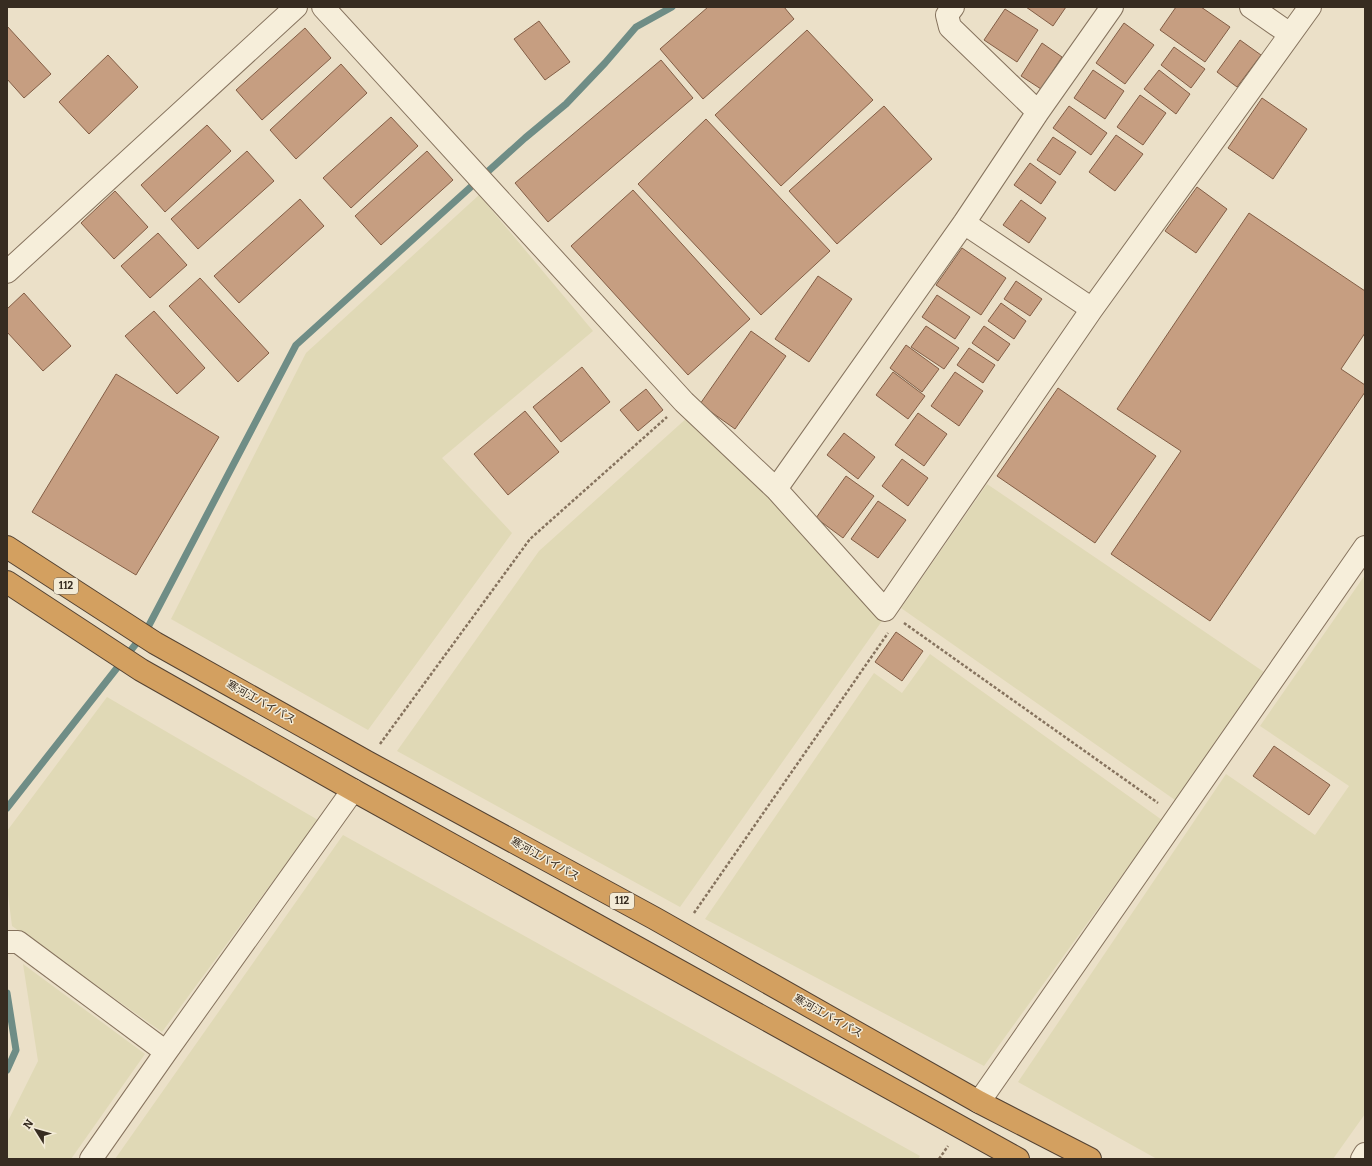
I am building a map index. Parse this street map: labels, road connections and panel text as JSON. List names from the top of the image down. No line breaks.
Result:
{"streets":{"highway":["112","寒河江バイパス"]},"north":"top left"}
